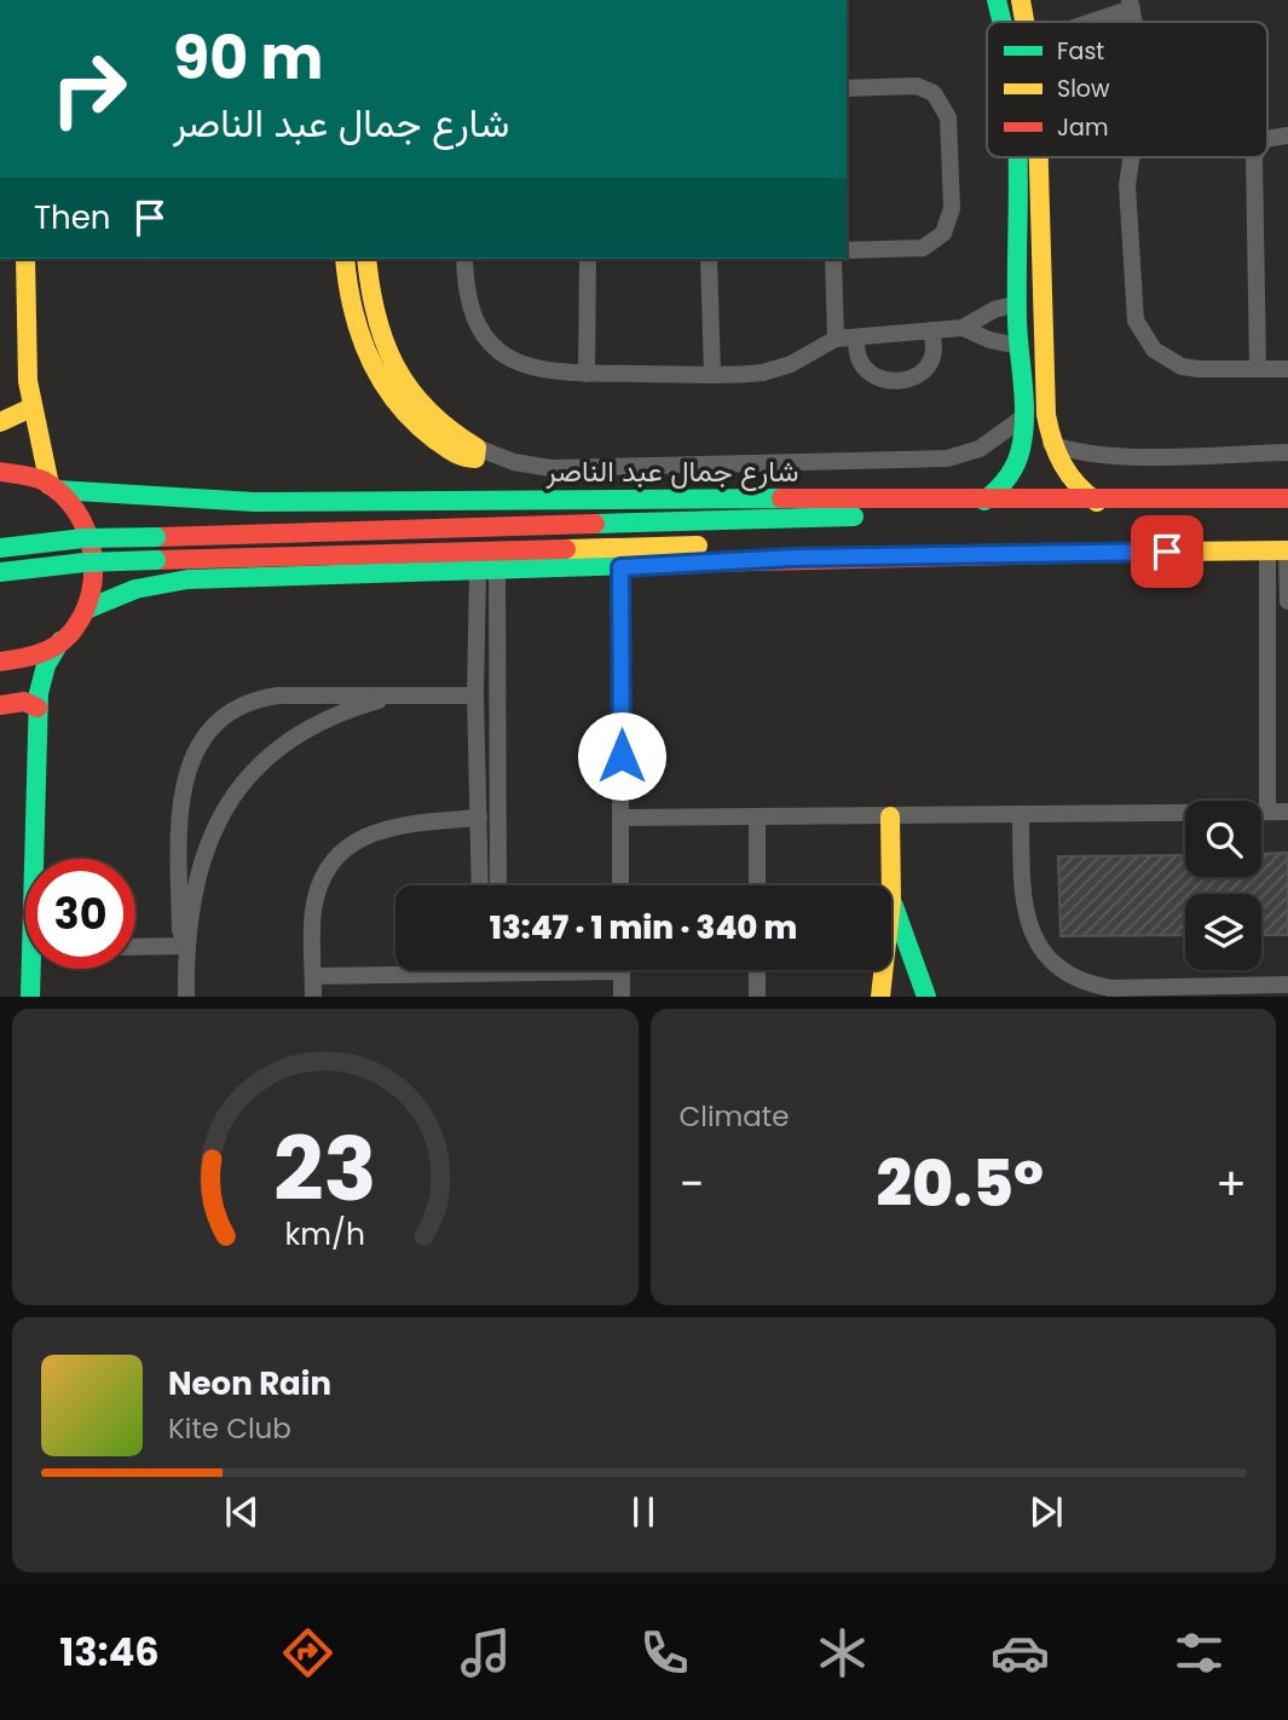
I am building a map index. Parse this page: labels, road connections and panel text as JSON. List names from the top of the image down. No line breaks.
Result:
{"streets":{"main road":["شارع جمال عبد الناصر"]},"legend":["Fast","Slow","Jam"],"page":{"turn":["90 m","شارع جمال عبد الناصر"],"then":"Then","limit":"30","trip":"13:47 · 1 min · 340 m","tile":"Climate","heat":["−","20.5°","+"],"song":["Neon Rain","Kite Club"],"tabs":"13:46","gauge":["23","km/h"]}}
